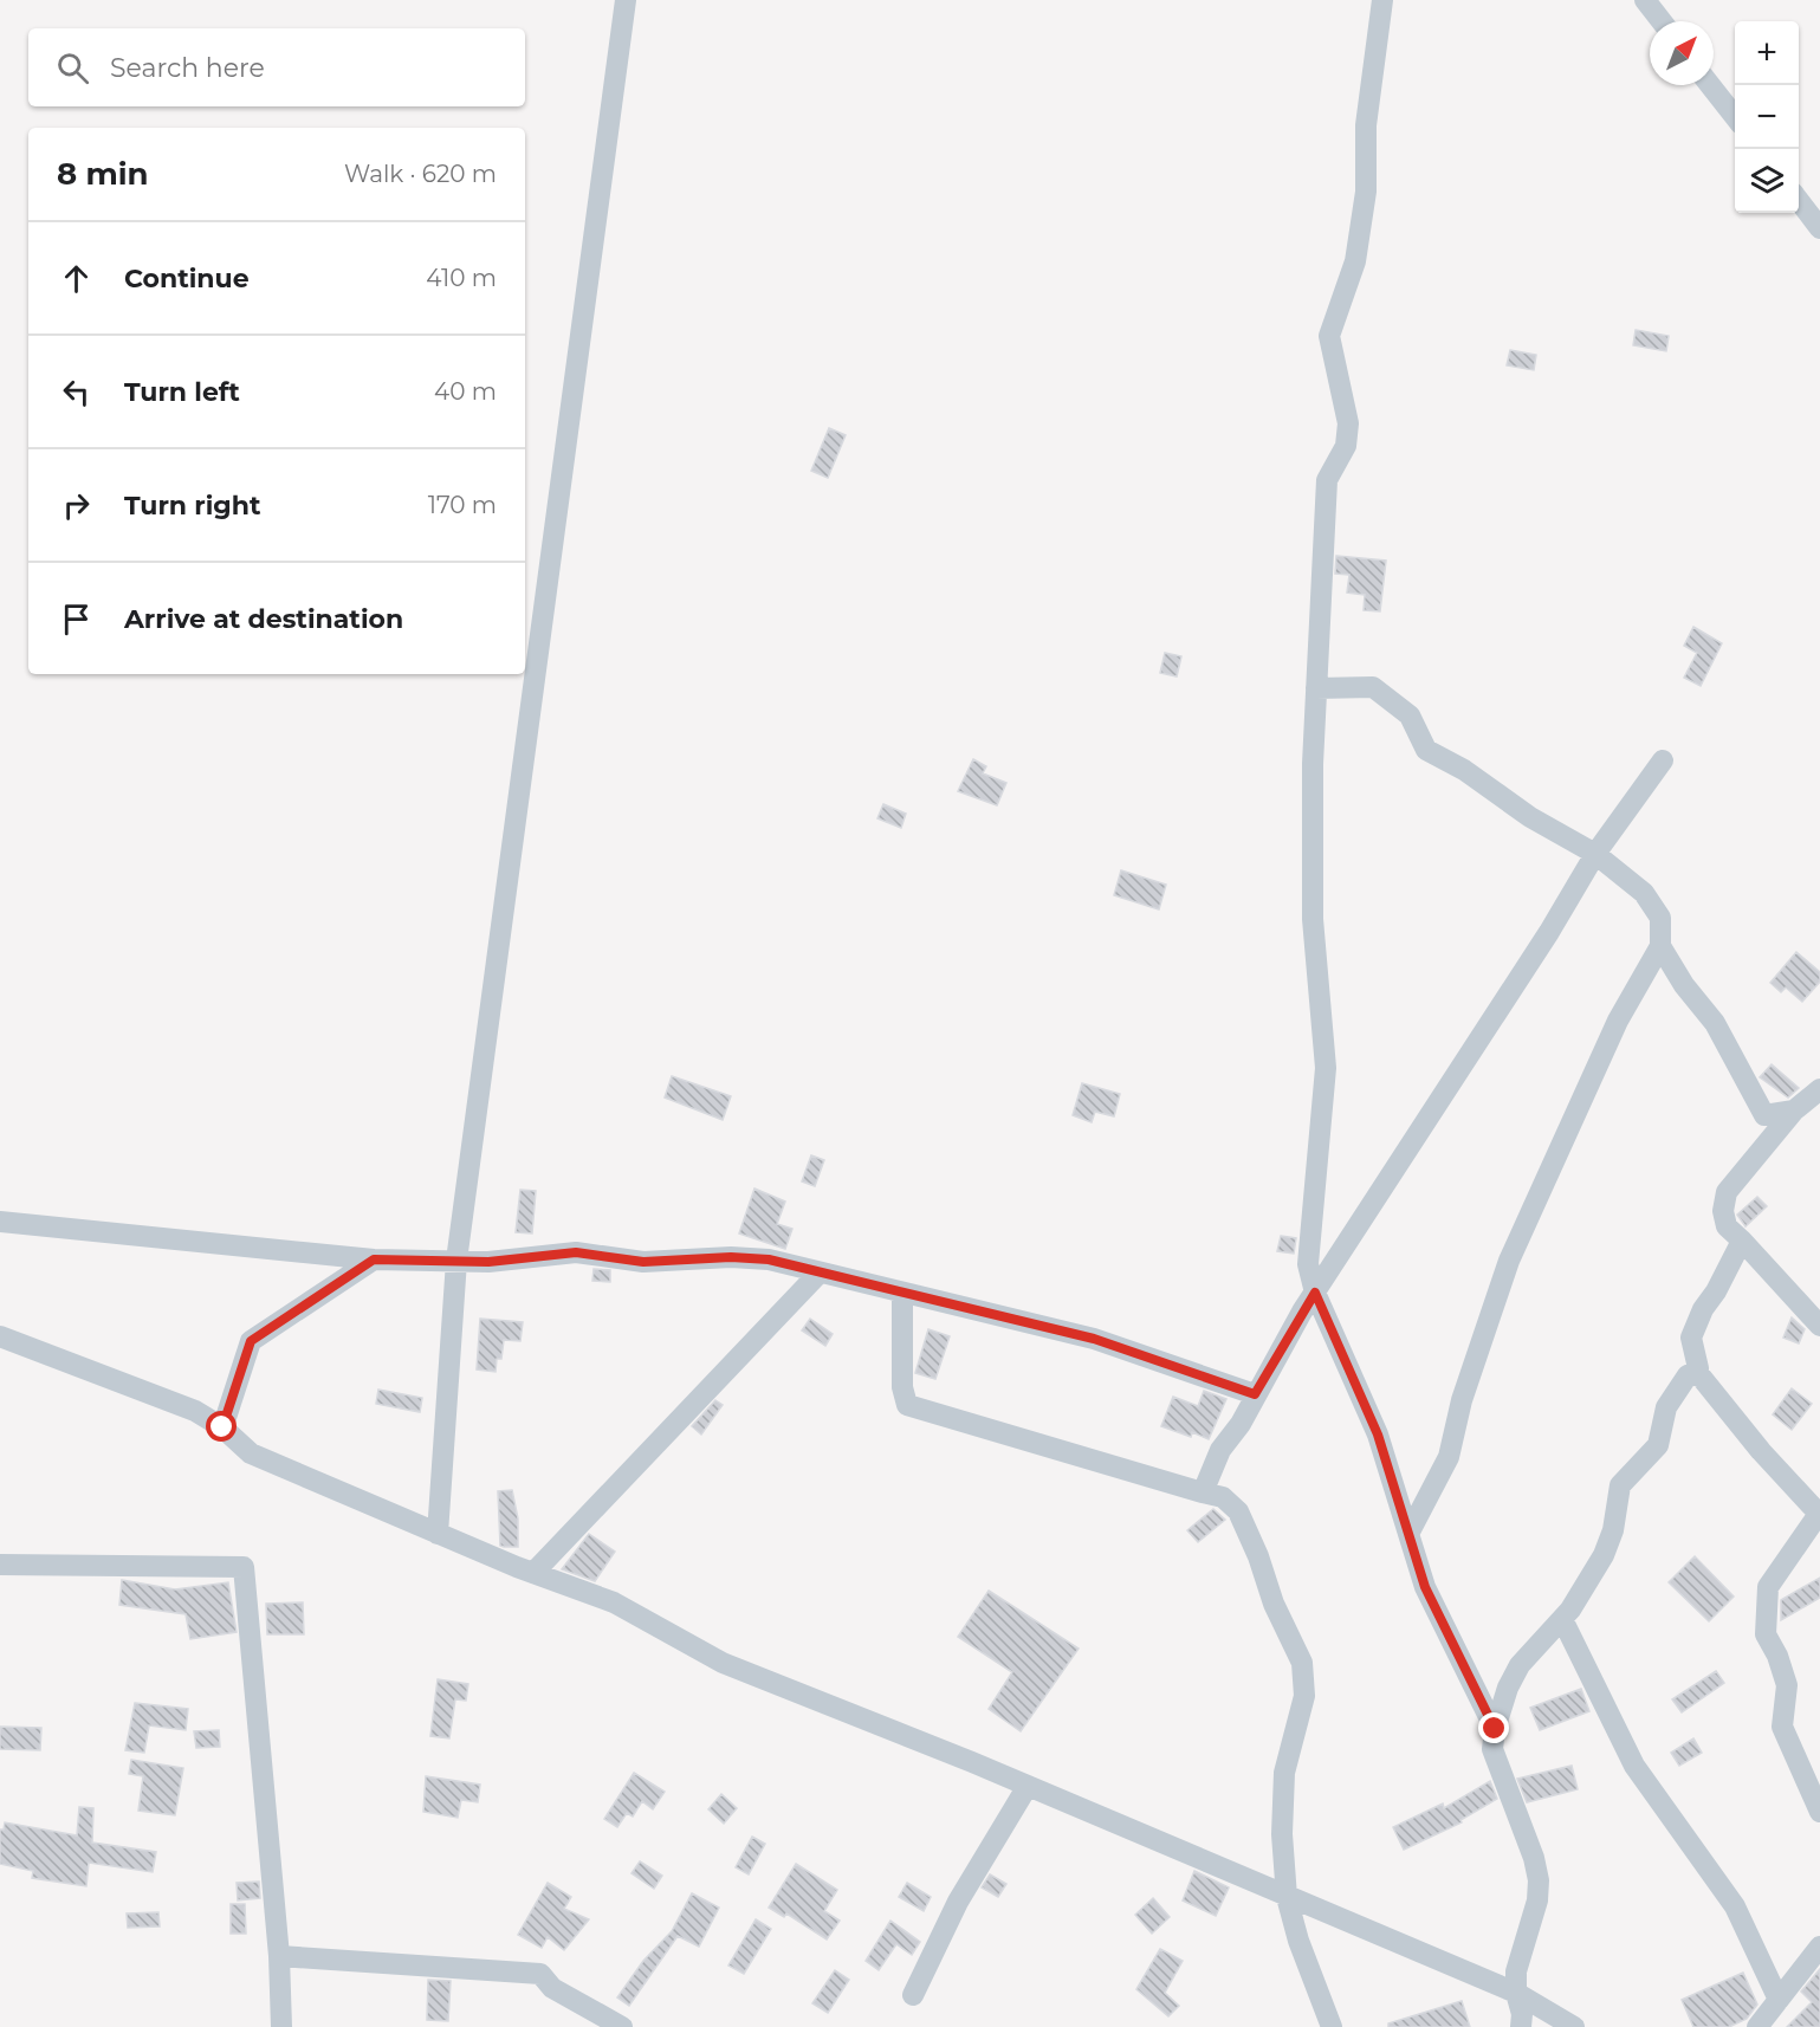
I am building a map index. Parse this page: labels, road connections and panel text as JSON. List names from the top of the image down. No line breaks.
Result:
{"north":"top right","page":{"map_buttons":["+","−"],"search":"Search here","heading":["8 min","Walk · 620 m"],"list":[["Continue","410 m"],["Turn left","40 m"],["Turn right","170 m"],"Arrive at destination"]}}
